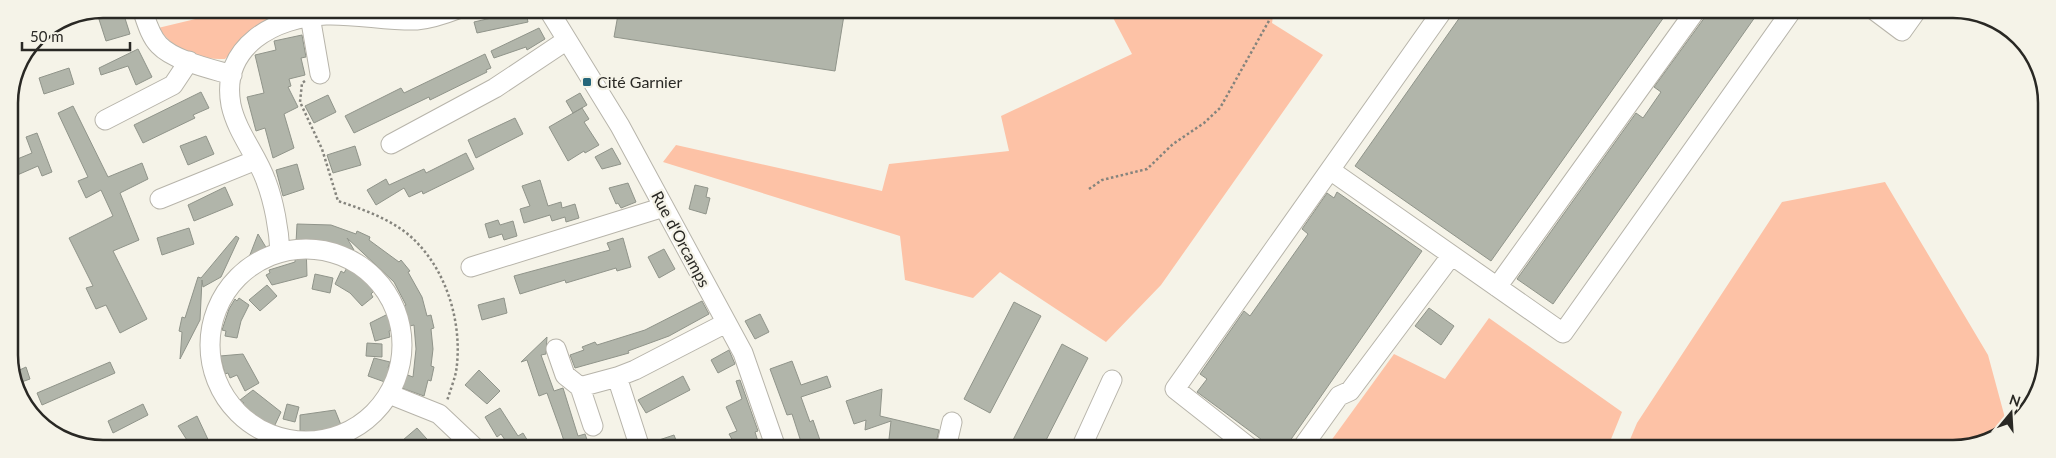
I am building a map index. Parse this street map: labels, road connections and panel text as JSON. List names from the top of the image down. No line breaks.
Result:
{"streets":{"street":["Rue d'Orcamps"]},"places":{"transit":["Cité Garnier"]},"scale_bar":"50 m","north":"top"}
